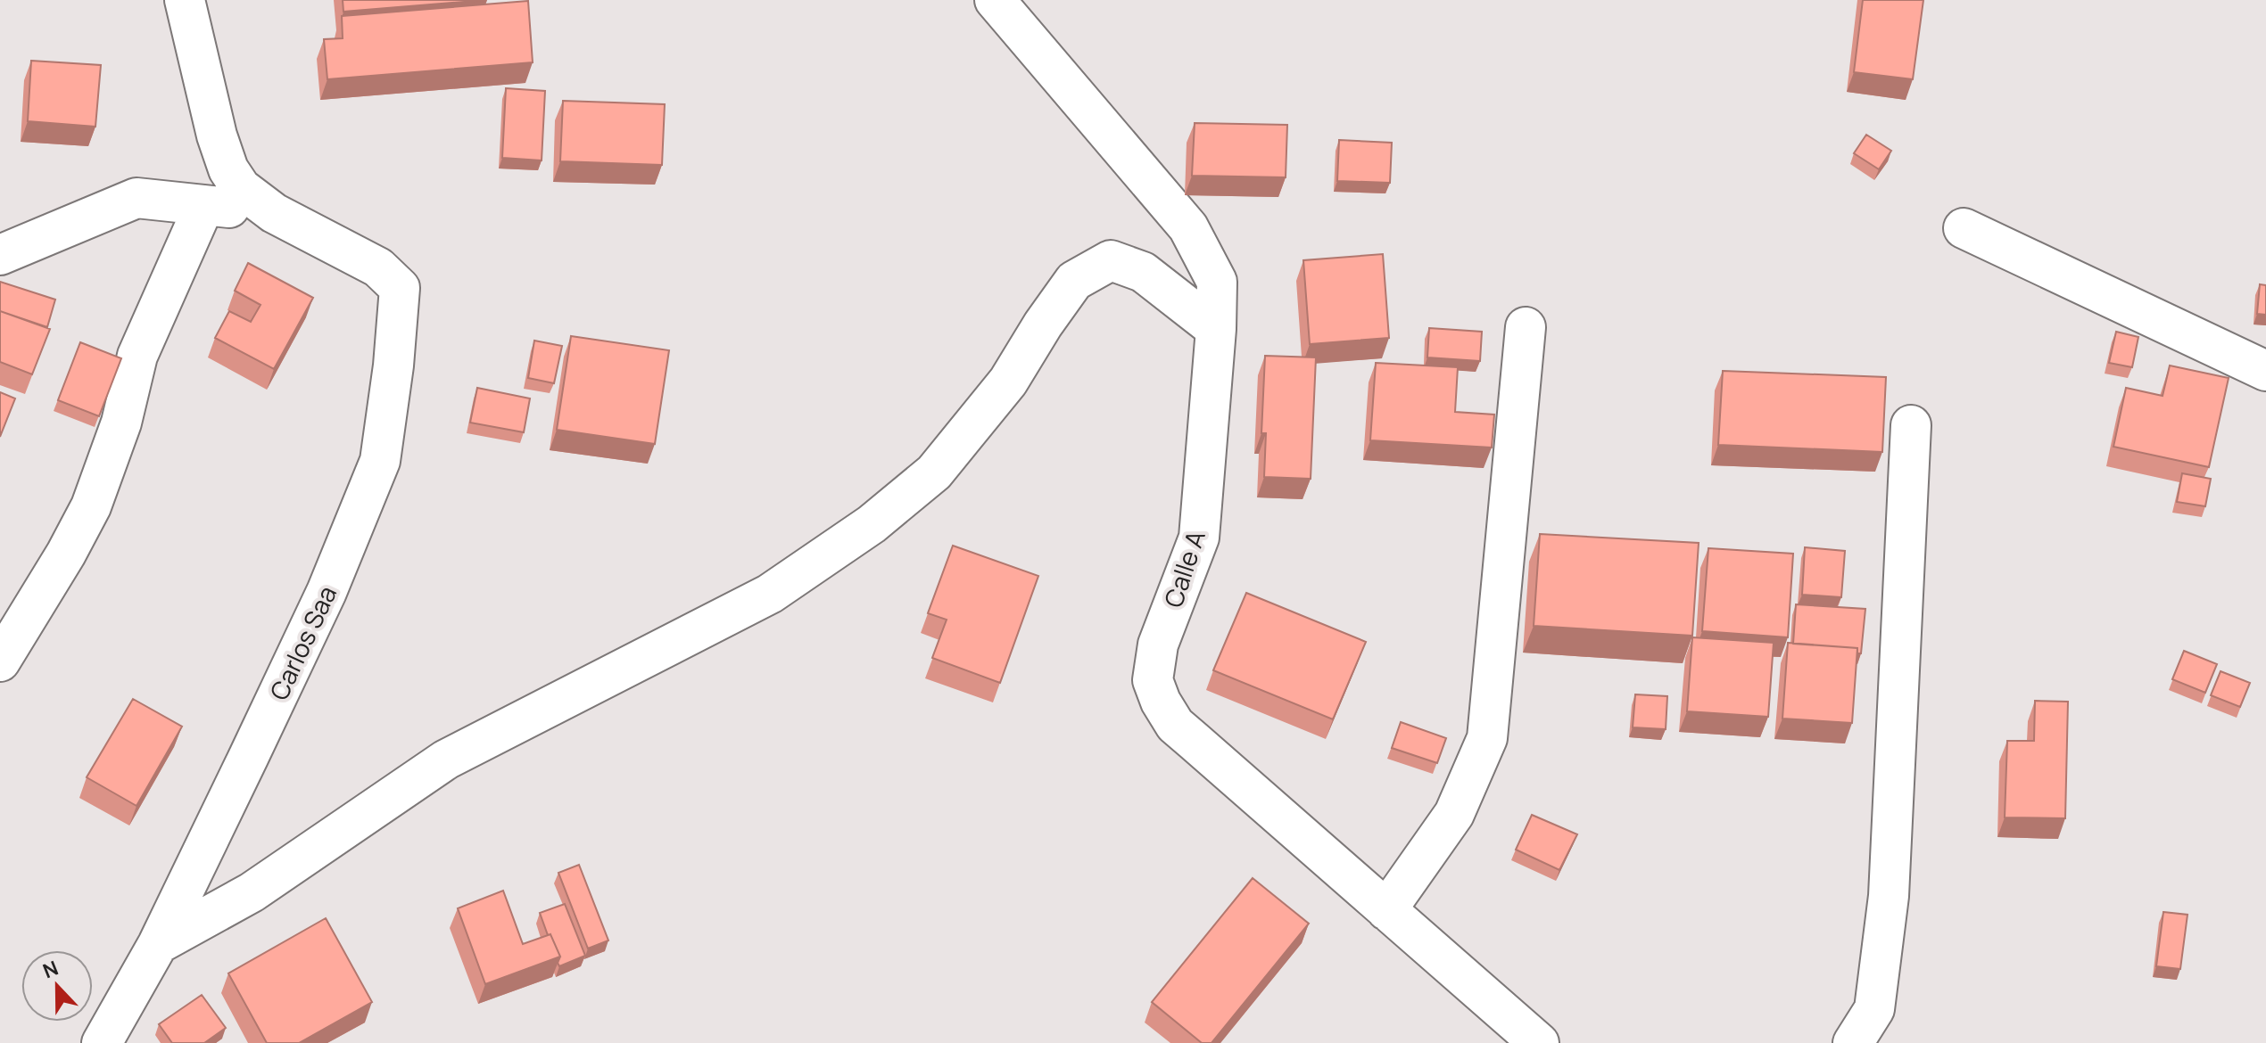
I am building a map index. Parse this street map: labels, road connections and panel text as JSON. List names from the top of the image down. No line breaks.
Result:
{"streets":{"street":["Calle A","Carlos Saa"]},"north":"top"}
